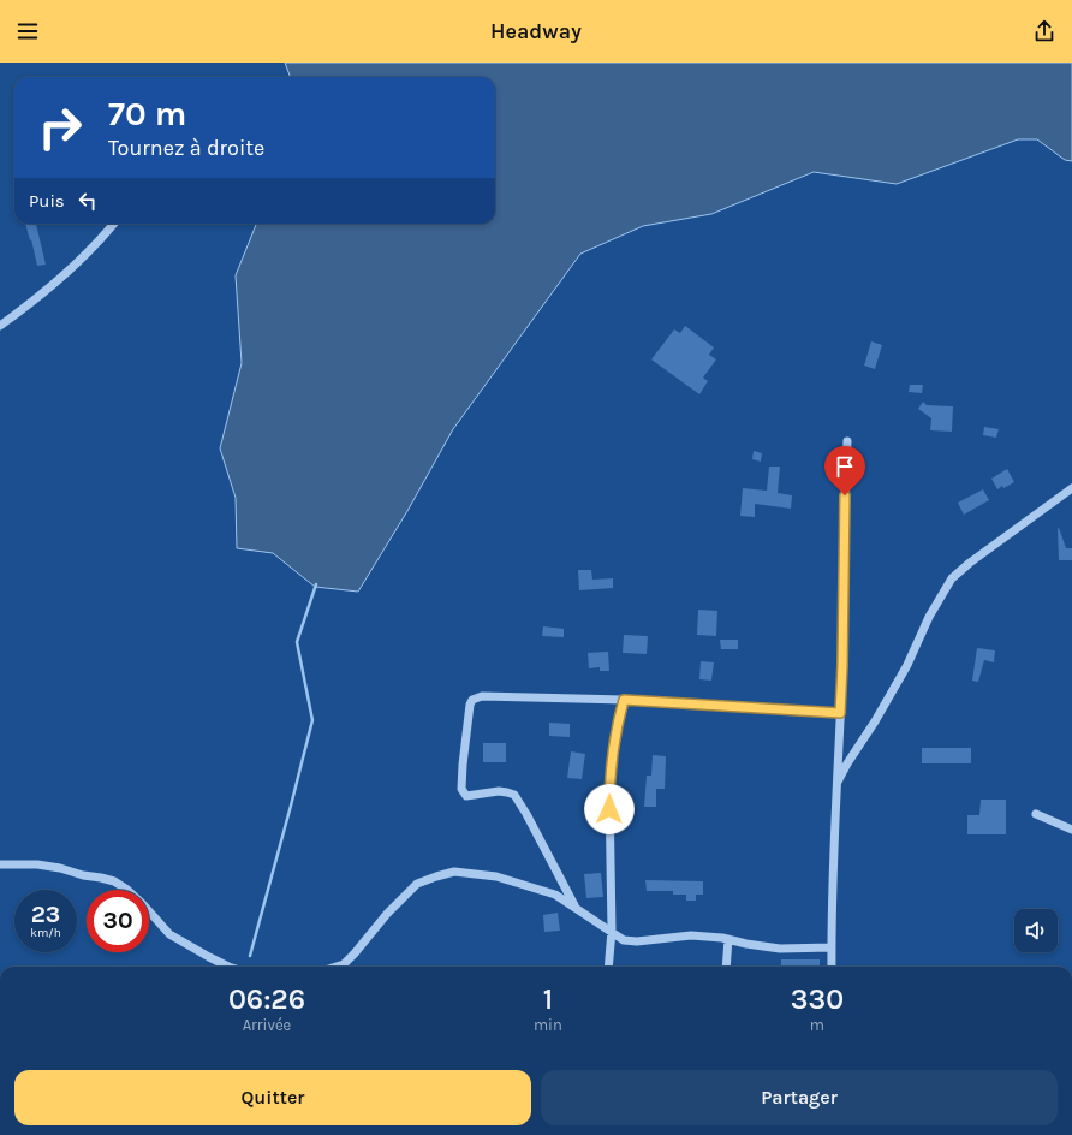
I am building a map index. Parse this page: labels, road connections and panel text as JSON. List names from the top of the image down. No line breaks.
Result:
{"page":{"header":"Headway","turn":["70 m","Tournez à droite"],"then":"Puis","speed":"23 km/h","limit":"30","eta":["06:26","Arrivée","1","min","330","m"],"buttons":["Quitter","Partager"]}}
